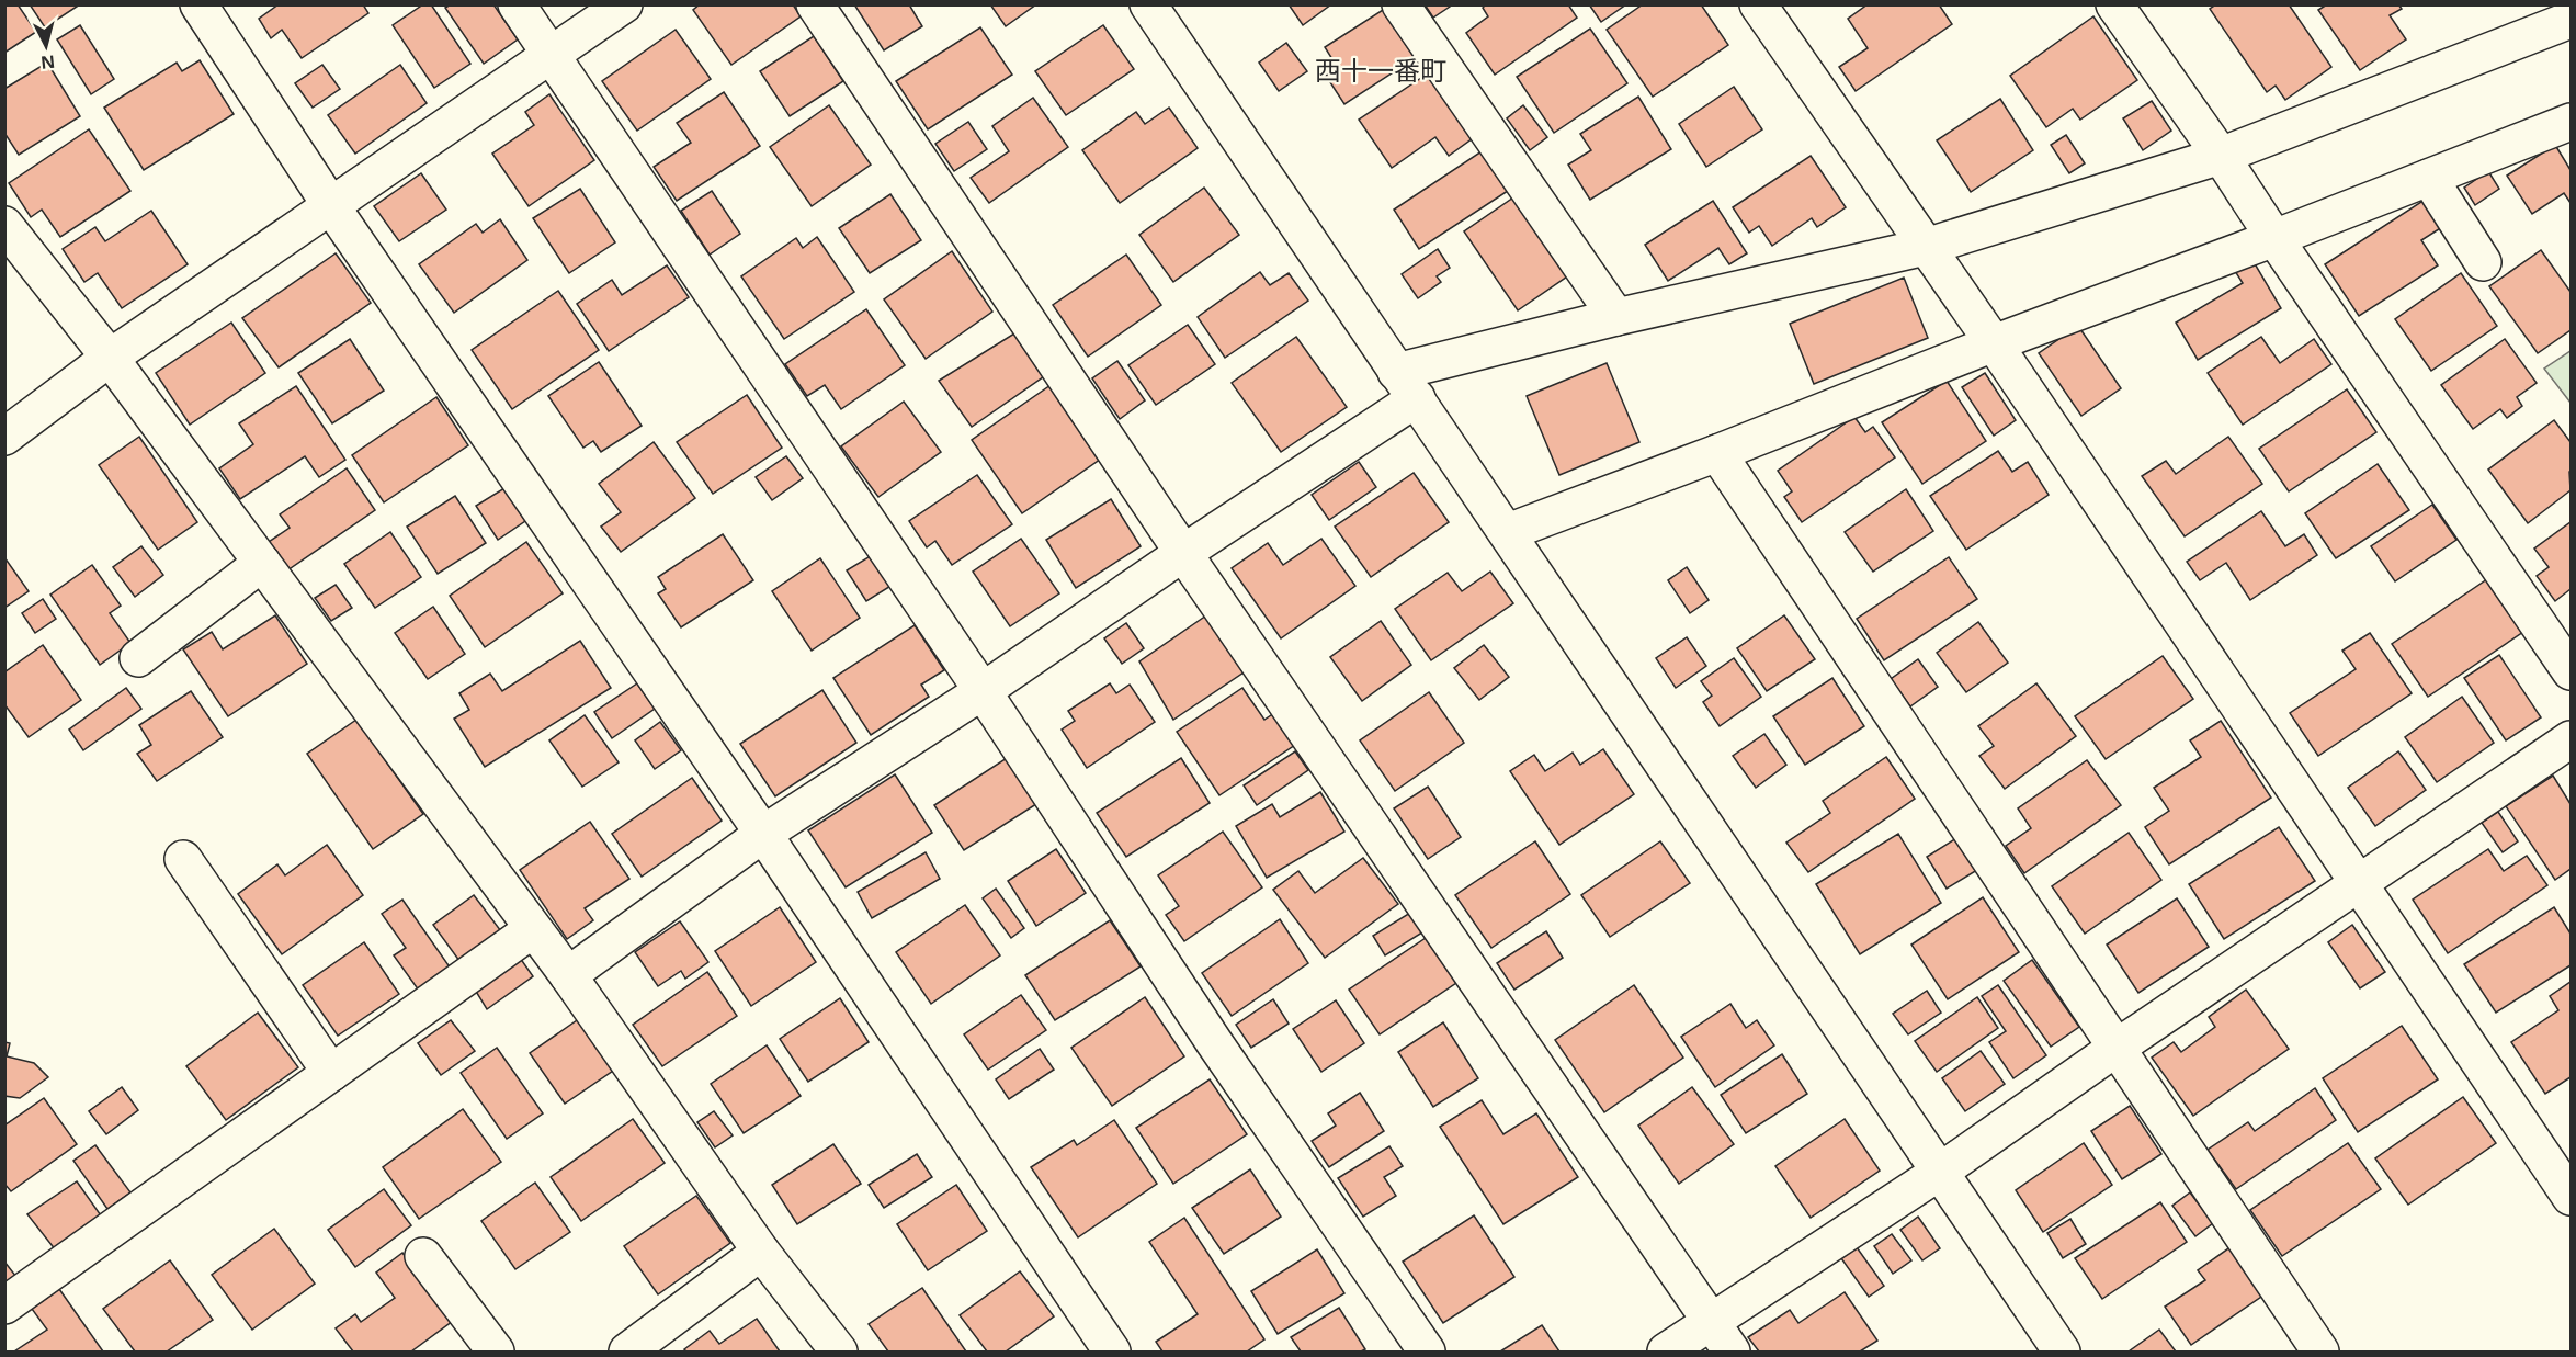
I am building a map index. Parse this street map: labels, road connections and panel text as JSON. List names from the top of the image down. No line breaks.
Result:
{"districts":["西十一番町"],"north":"bottom"}
